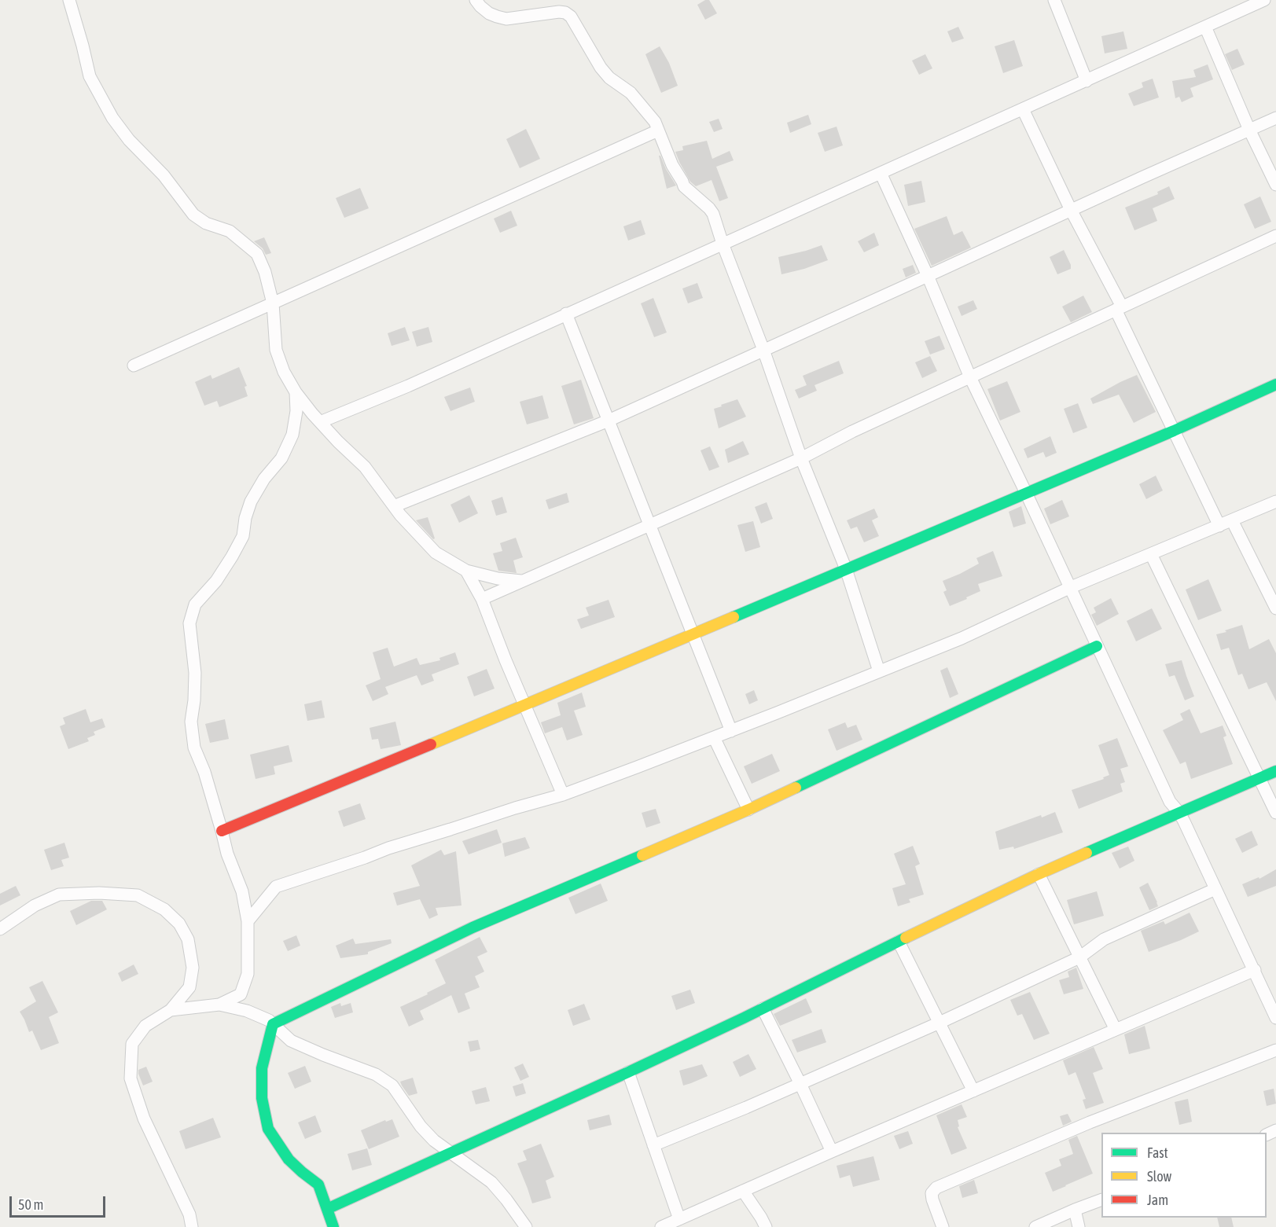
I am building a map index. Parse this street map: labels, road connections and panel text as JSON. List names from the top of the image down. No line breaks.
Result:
{"legend":["Fast","Slow","Jam"],"scale_bar":"50 m"}
